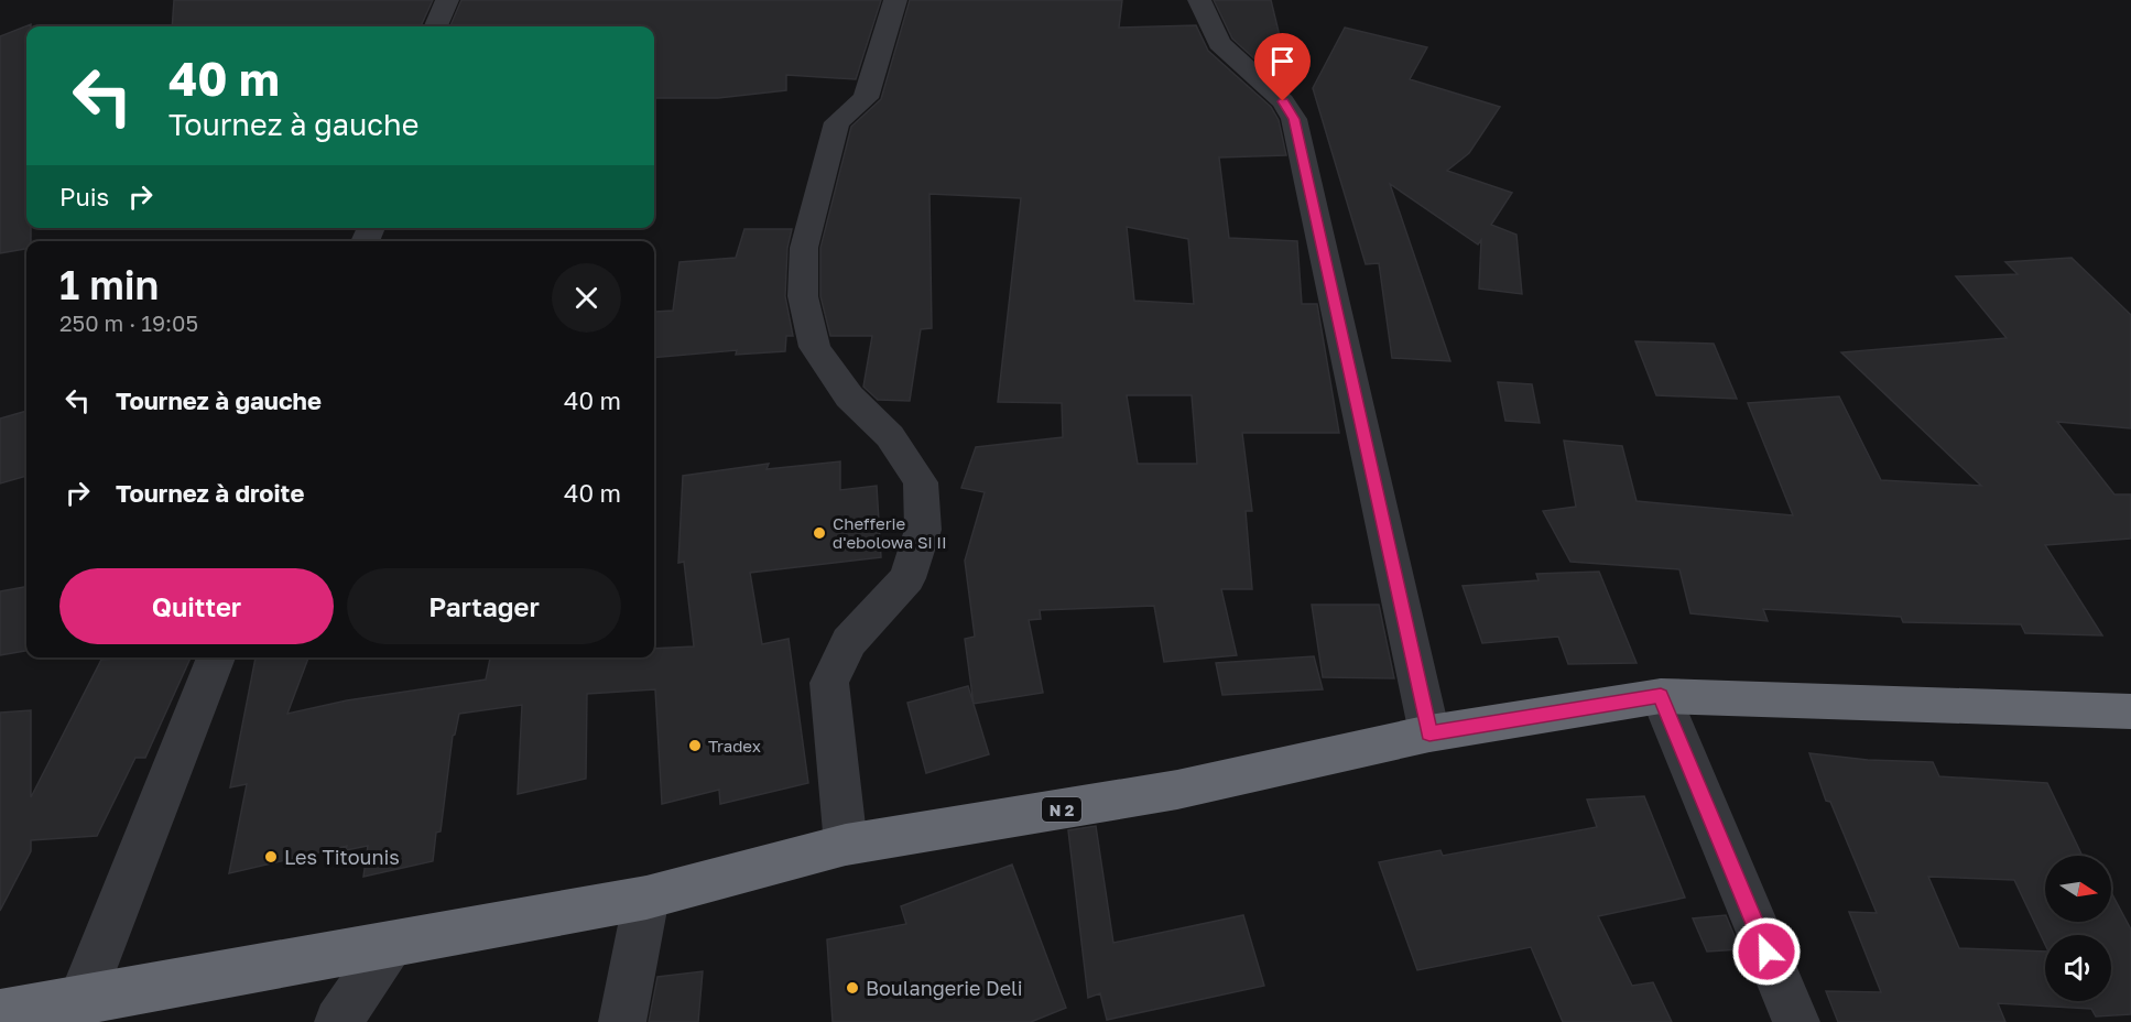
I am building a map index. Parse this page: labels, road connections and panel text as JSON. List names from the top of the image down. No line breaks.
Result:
{"streets":{"highway":["N 2"]},"places":["Chefferie d'ebolowa Si II","Tradex","Les Titounis","Boulangerie Deli"],"north":"right","page":{"turn":["40 m","Tournez à gauche"],"then":"Puis","heading":["1 min","250 m · 19:05"],"list":[{"name":"Tournez à gauche","value":"40 m"},{"name":"Tournez à droite","value":"40 m"}],"buttons":["Quitter","Partager"]}}
